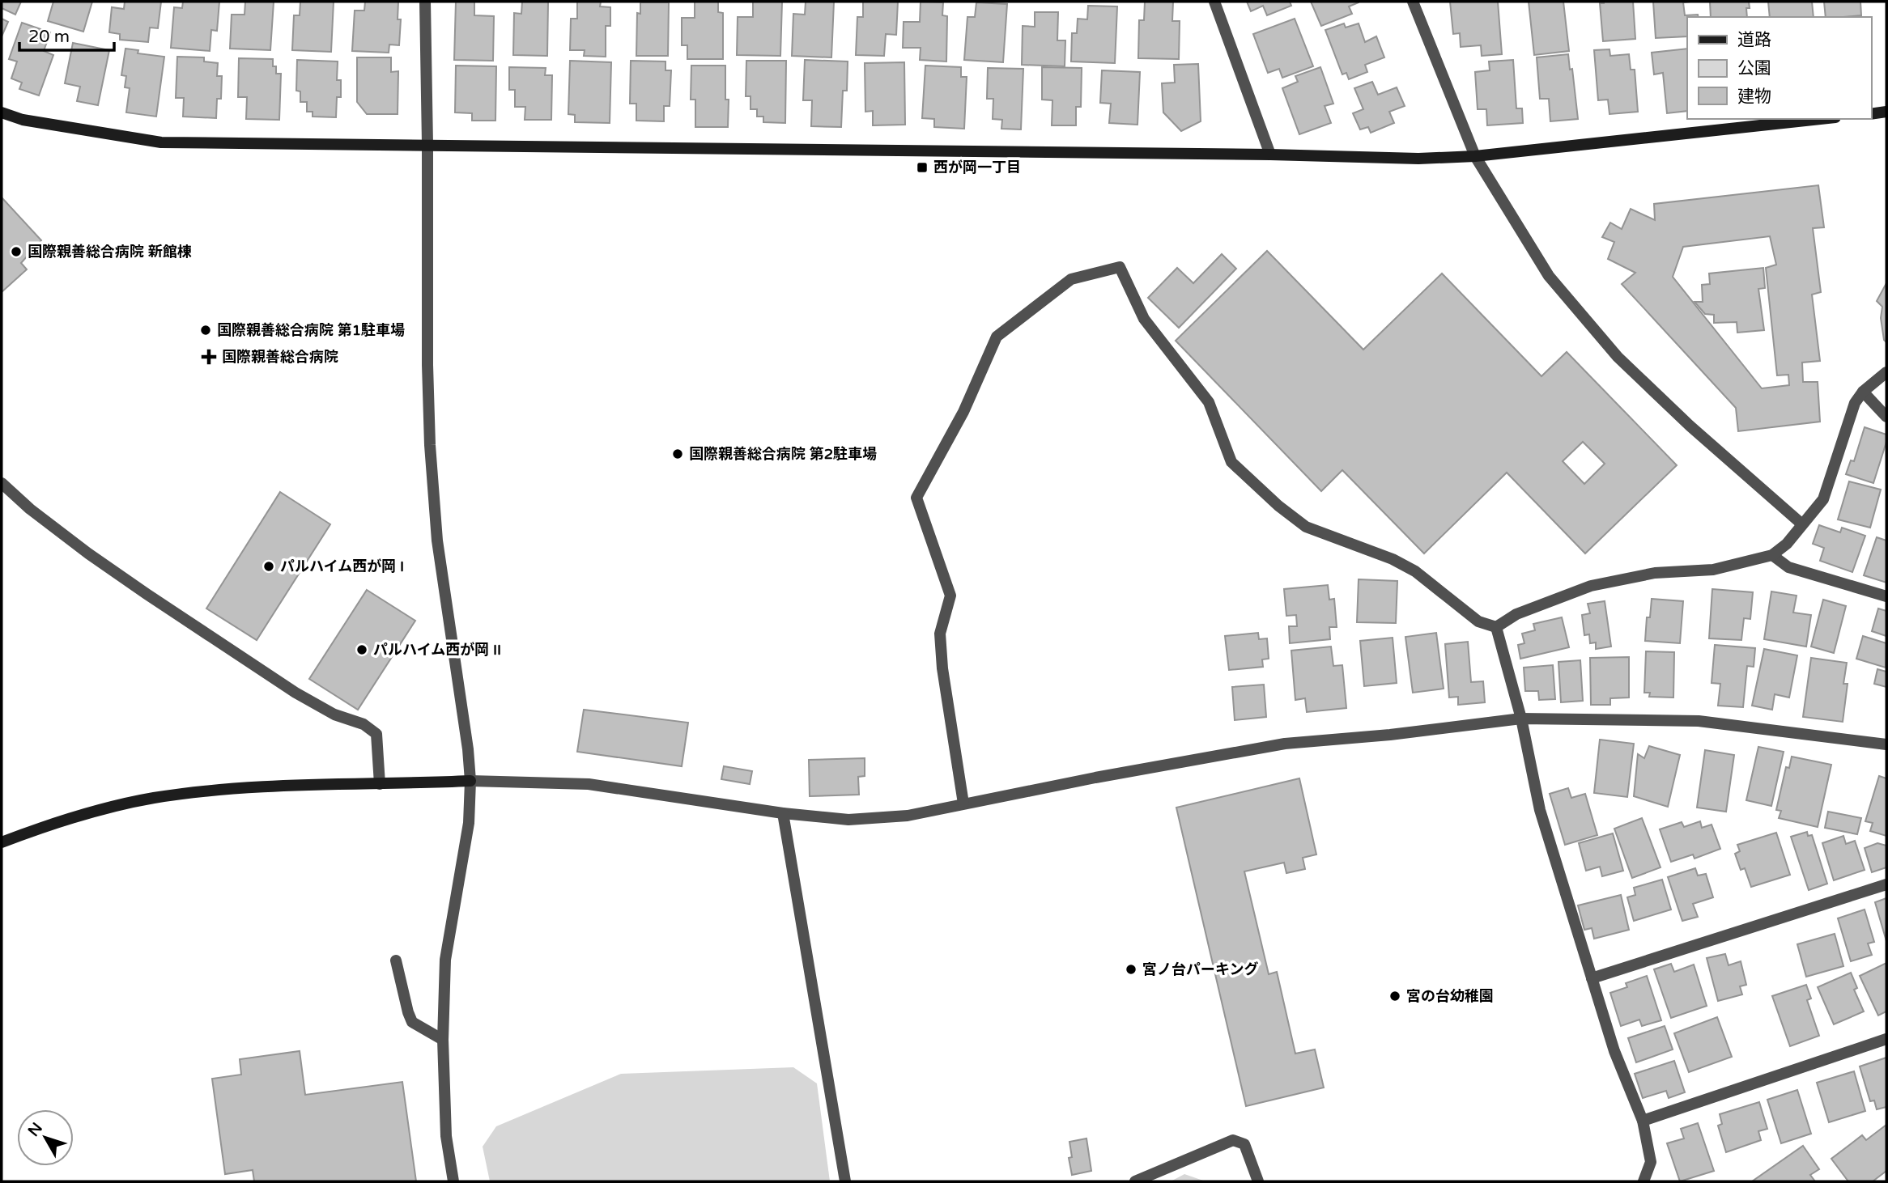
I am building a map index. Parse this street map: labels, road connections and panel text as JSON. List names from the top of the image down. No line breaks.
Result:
{"places":{"transit":["西が岡一丁目"],"other":["国際親善総合病院 新館棟","国際親善総合病院 第1駐車場","国際親善総合病院 第2駐車場","パルハイム西が岡 I","パルハイム西が岡 II","宮ノ台パーキング","宮の台幼稚園"],"health":["国際親善総合病院"]},"legend":["道路","公園","建物"],"scale_bar":"20 m","north":"top left"}
